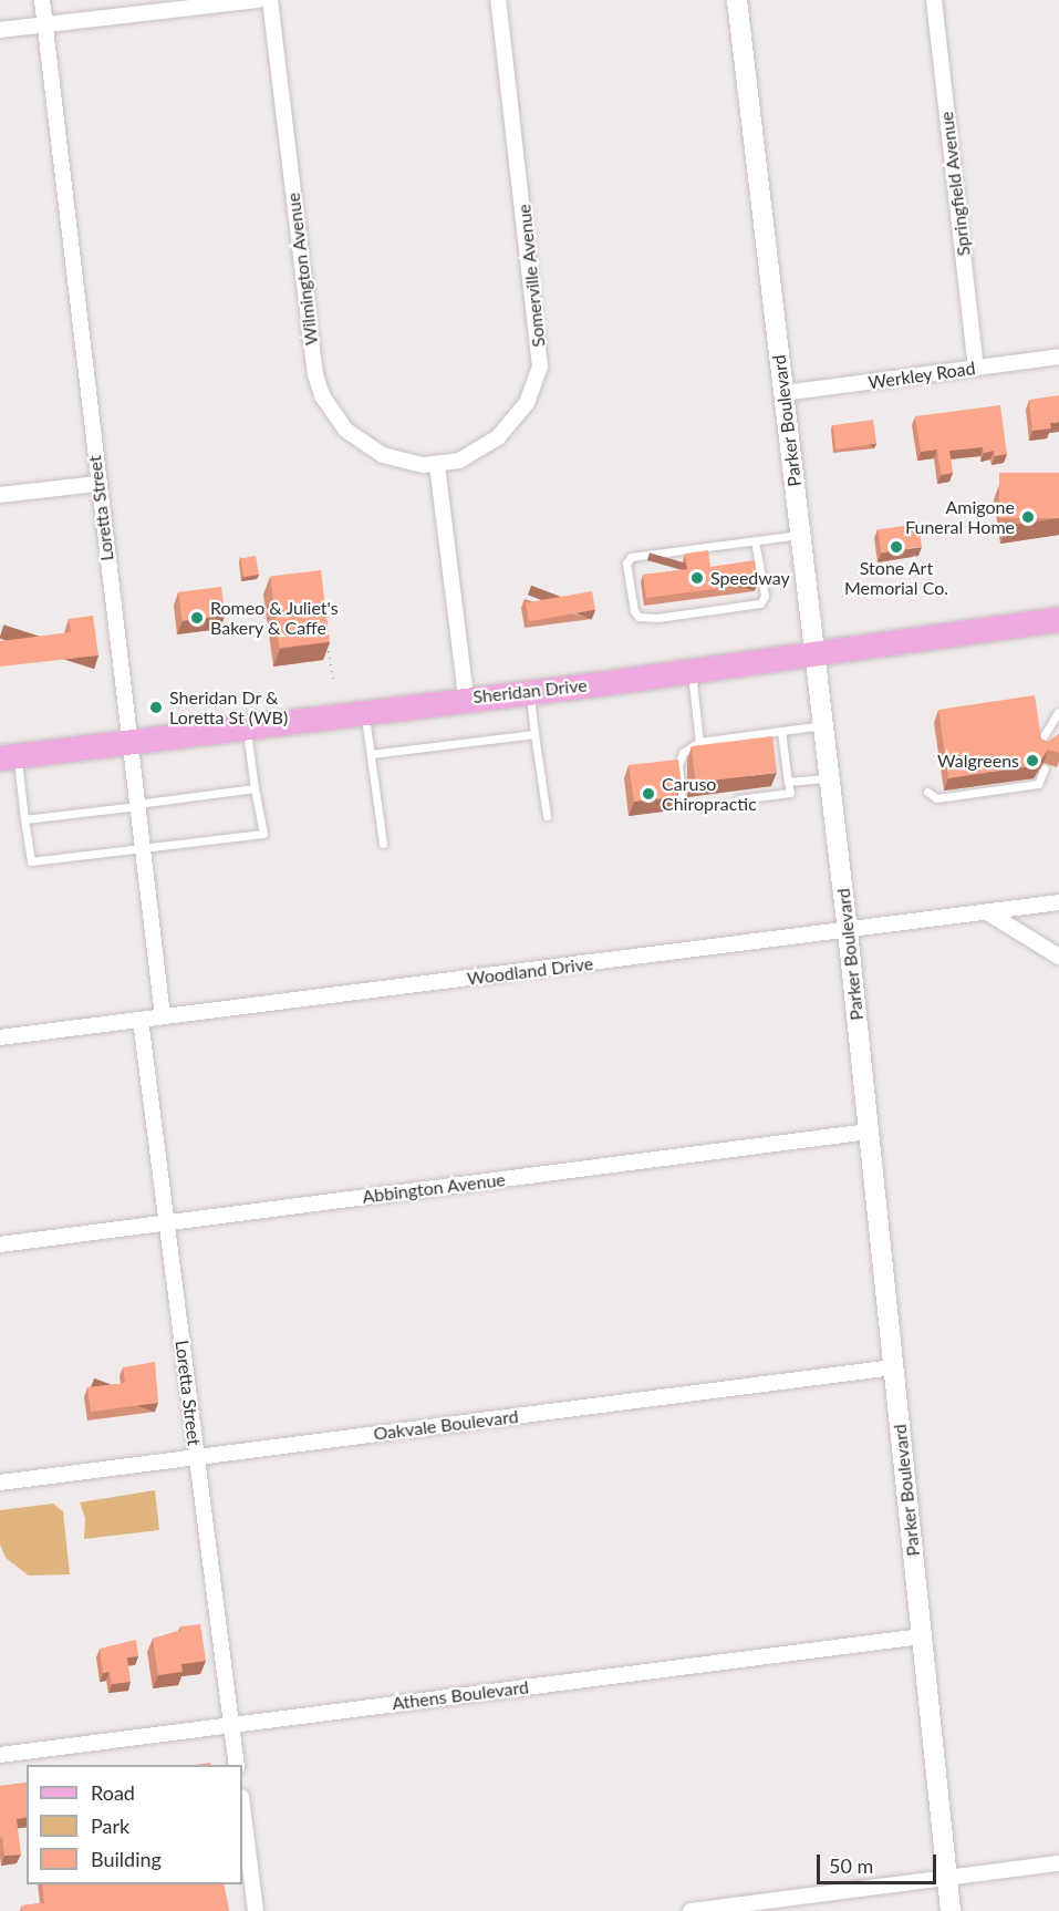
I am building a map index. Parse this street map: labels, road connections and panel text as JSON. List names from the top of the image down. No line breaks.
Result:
{"streets":{"main road":["Sheridan Drive"],"street":["Springfield Avenue","Wilmington Avenue","Somerville Avenue","Werkley Road","Parker Boulevard","Loretta Street","Woodland Drive","Abbington Avenue","Oakvale Boulevard","Athens Boulevard"]},"crossings":[["Springfield Avenue","Werkley Road"],["Wilmington Avenue","Somerville Avenue"],["Werkley Road","Parker Boulevard"],["Parker Boulevard","Sheridan Drive"],["Parker Boulevard","Woodland Drive"],["Parker Boulevard","Abbington Avenue"],["Parker Boulevard","Oakvale Boulevard"],["Parker Boulevard","Athens Boulevard"],["Loretta Street","Sheridan Drive"],["Loretta Street","Woodland Drive"],["Loretta Street","Abbington Avenue"],["Loretta Street","Oakvale Boulevard"],["Loretta Street","Athens Boulevard"]],"places":["Amigone Funeral Home","Stone Art Memorial Co.","Speedway","Romeo & Juliet's Bakery & Caffe","Sheridan Dr & Loretta St (WB)","Walgreens","Caruso Chiropractic"],"legend":["Road","Park","Building"],"scale_bar":"50 m"}
